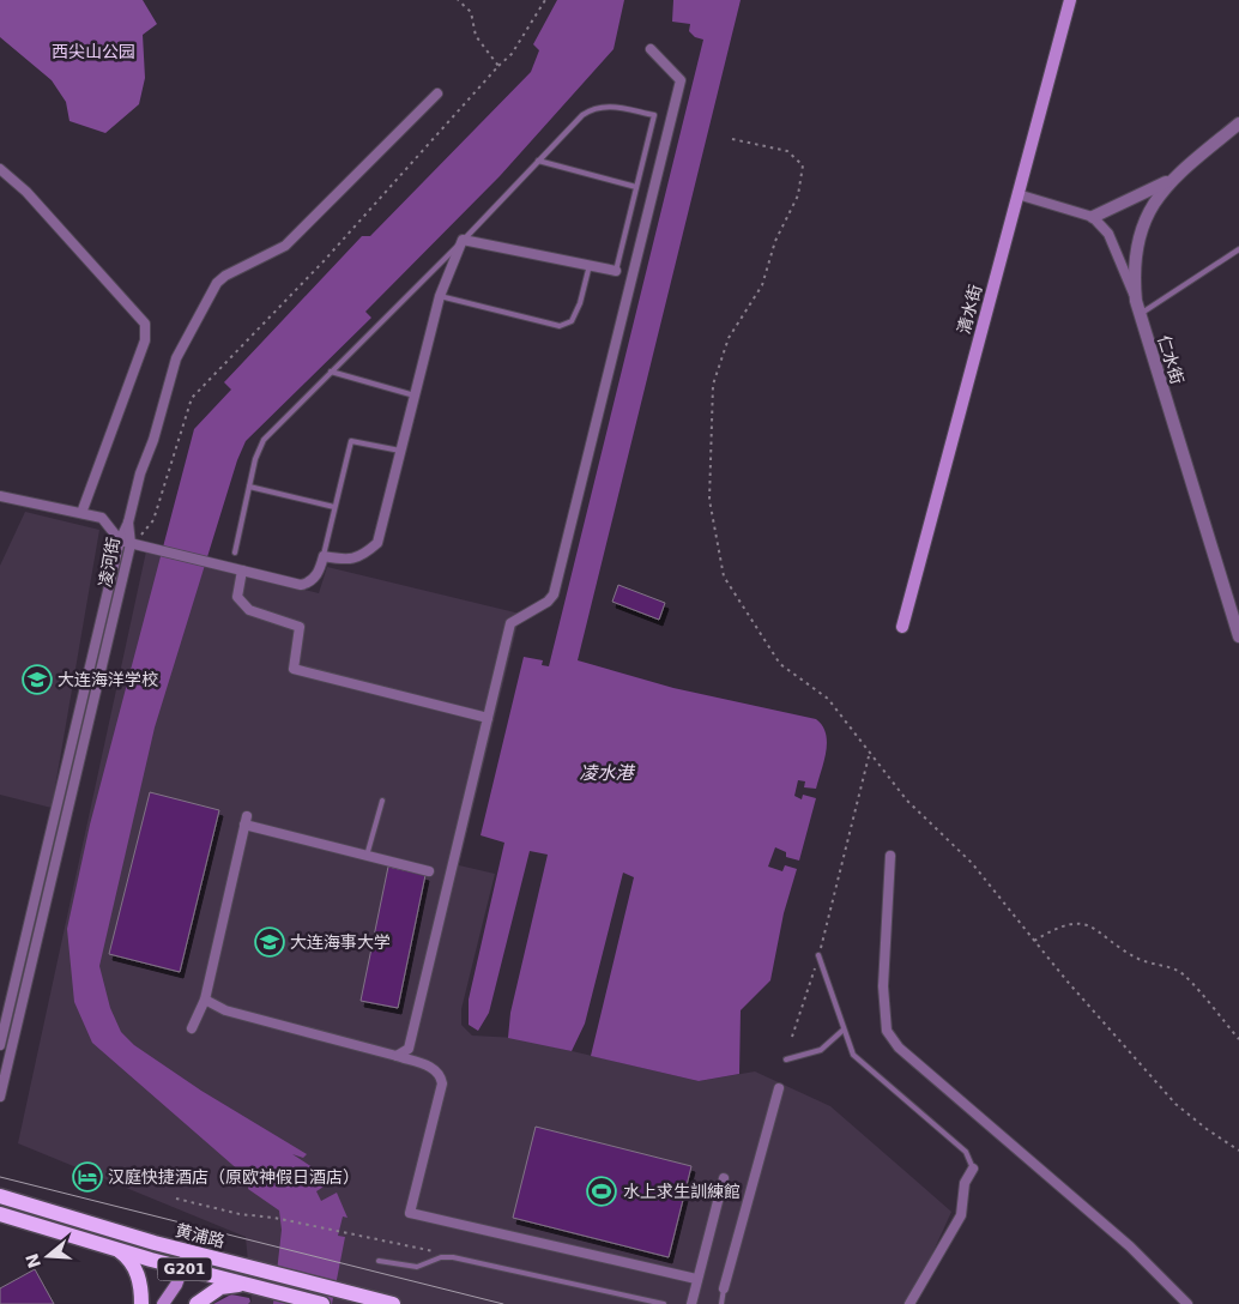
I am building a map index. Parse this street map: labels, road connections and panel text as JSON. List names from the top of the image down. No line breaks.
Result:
{"streets":{"highway":["黄浦路","G201"],"main road":["清水街"],"street":["仁水街","凌河街"]},"water":["凌水港"],"parks":["西尖山公园"],"places":{"school or university":["大连海洋学校","大连海事大学"],"hotel":["汉庭快捷酒店（原欧神假日酒店）"],"sports":["水上求生訓練館"]},"north":"left"}
